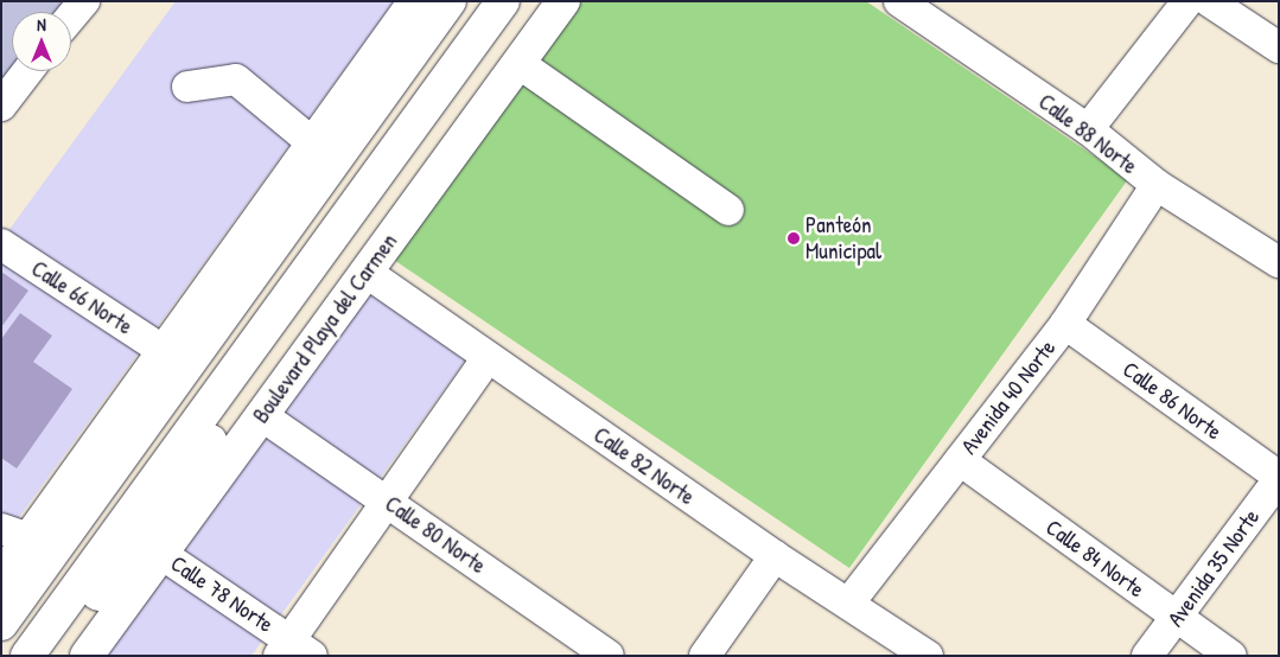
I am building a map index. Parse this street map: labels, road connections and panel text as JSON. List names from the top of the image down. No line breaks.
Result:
{"streets":{"main road":["Boulevard Playa del Carmen"],"street":["Calle 88 Norte","Calle 66 Norte","Avenida 40 Norte","Calle 86 Norte","Calle 82 Norte","Calle 80 Norte","Calle 84 Norte","Avenida 35 Norte","Calle 78 Norte"]},"crossings":[["Calle 88 Norte","Avenida 40 Norte"],["Boulevard Playa del Carmen","Calle 82 Norte"],["Boulevard Playa del Carmen","Calle 80 Norte"],["Boulevard Playa del Carmen","Calle 78 Norte"],["Avenida 40 Norte","Calle 86 Norte"],["Avenida 40 Norte","Calle 82 Norte"],["Avenida 40 Norte","Calle 84 Norte"],["Calle 86 Norte","Avenida 35 Norte"],["Calle 84 Norte","Avenida 35 Norte"]],"places":["Panteón Municipal"],"north":"top"}
